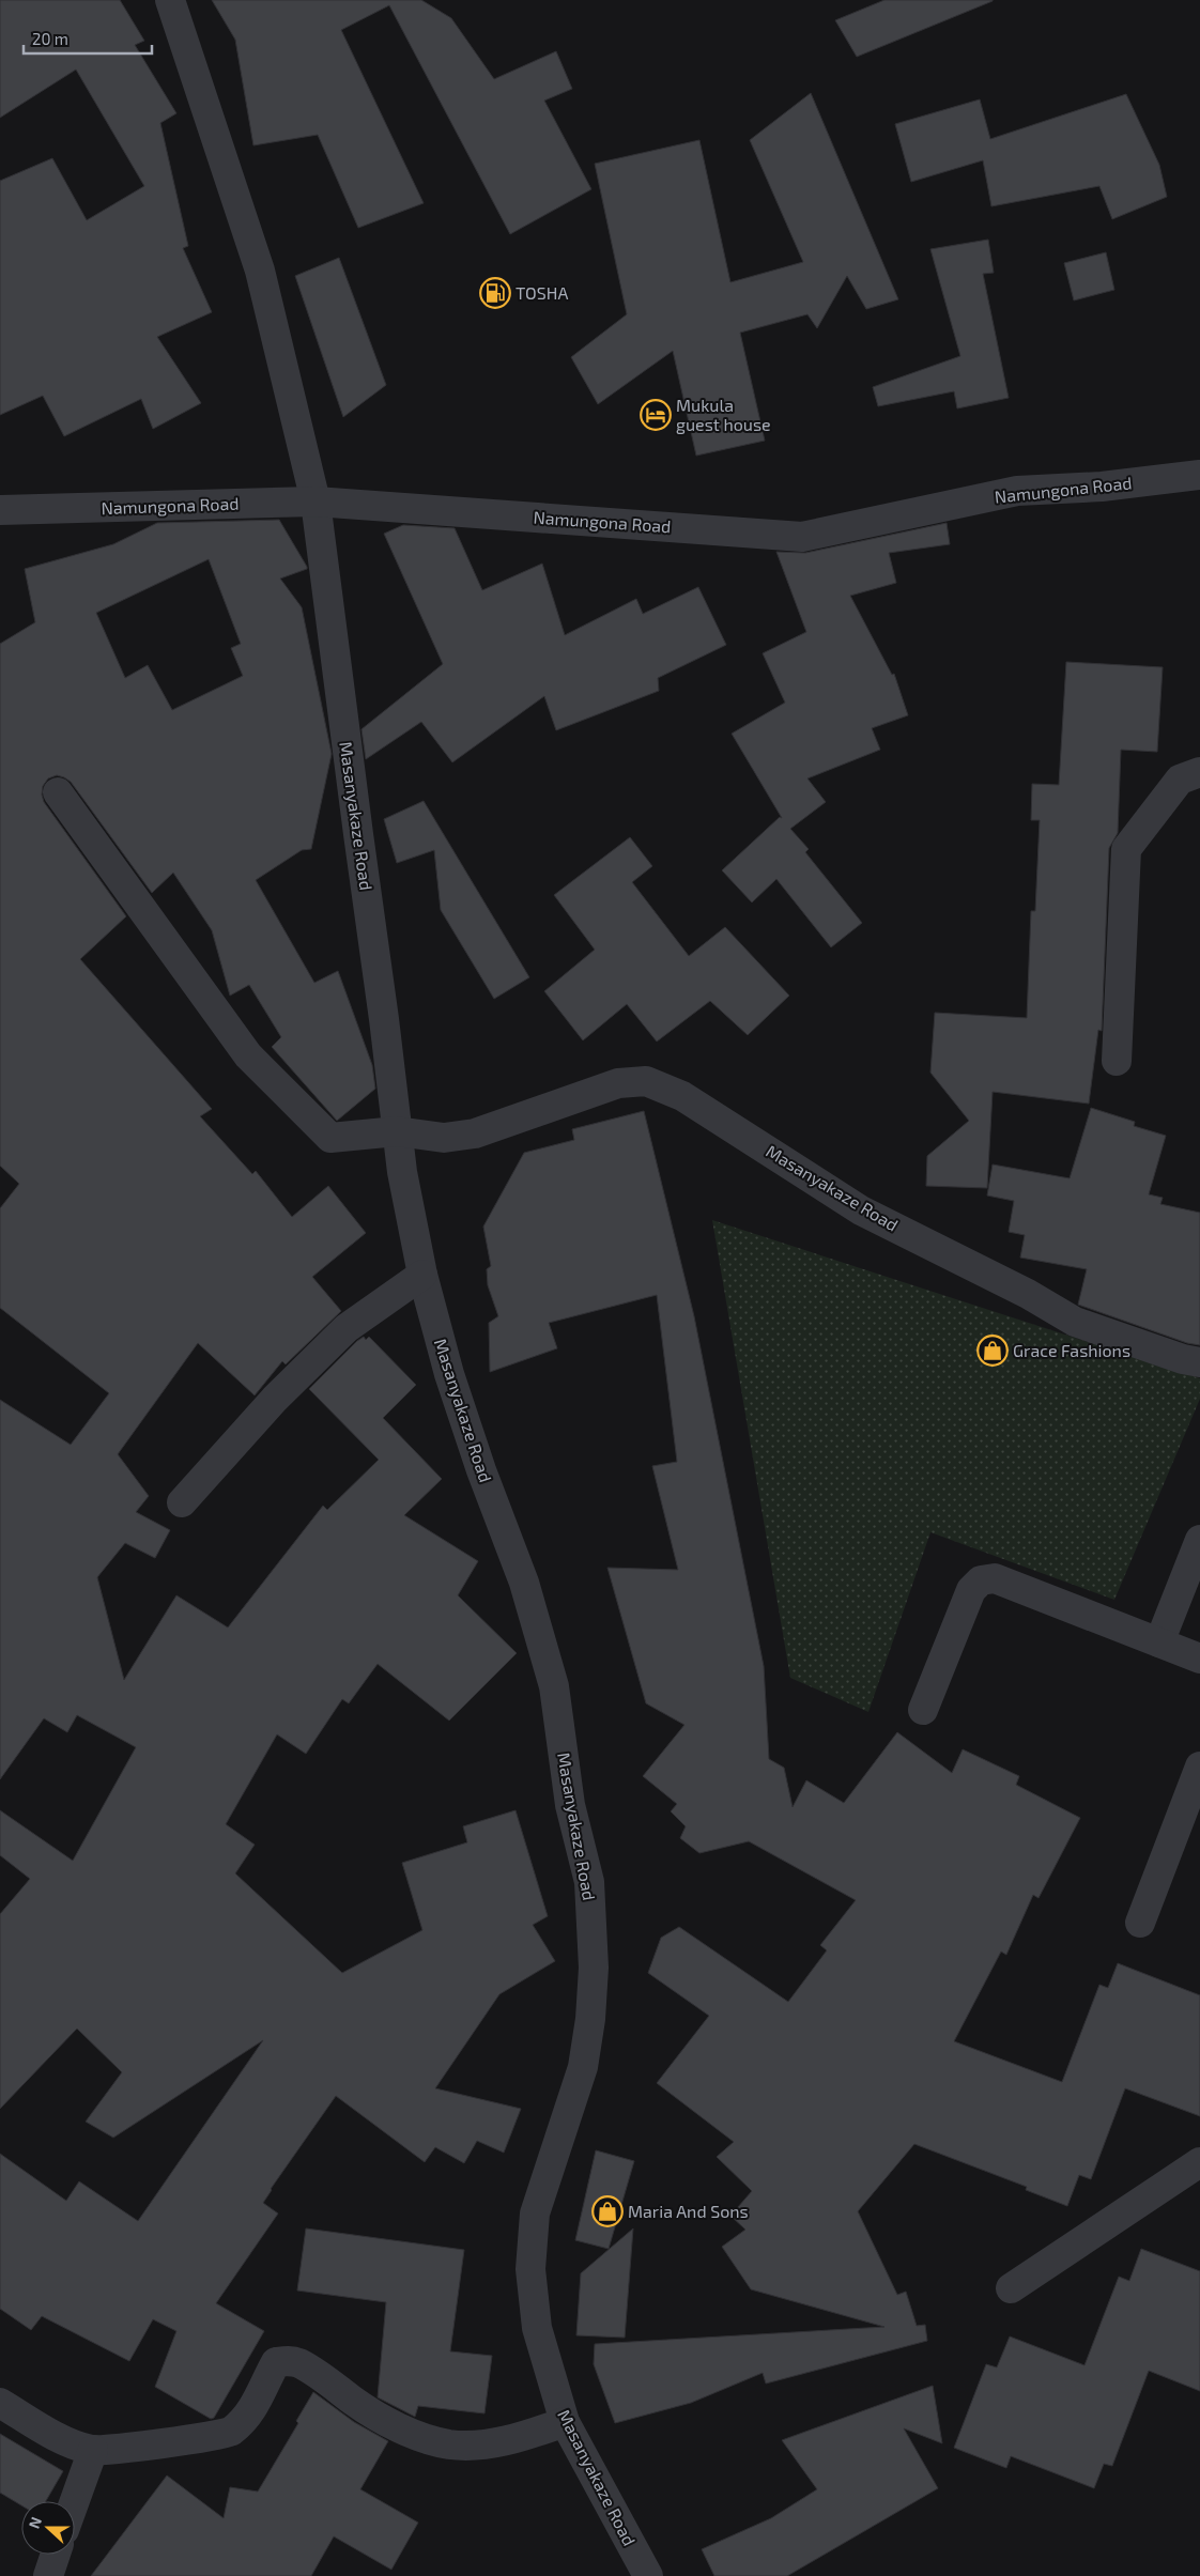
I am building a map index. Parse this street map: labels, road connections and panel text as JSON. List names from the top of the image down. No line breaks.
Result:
{"streets":{"street":["Namungona Road","Masanyakaze Road"]},"crossings":[["Namungona Road","Masanyakaze Road"]],"places":{"fuel station":["TOSHA"],"hotel":["Mukula guest house"],"shop":["Grace Fashions","Maria And Sons"]},"scale_bar":"20 m","north":"left"}
